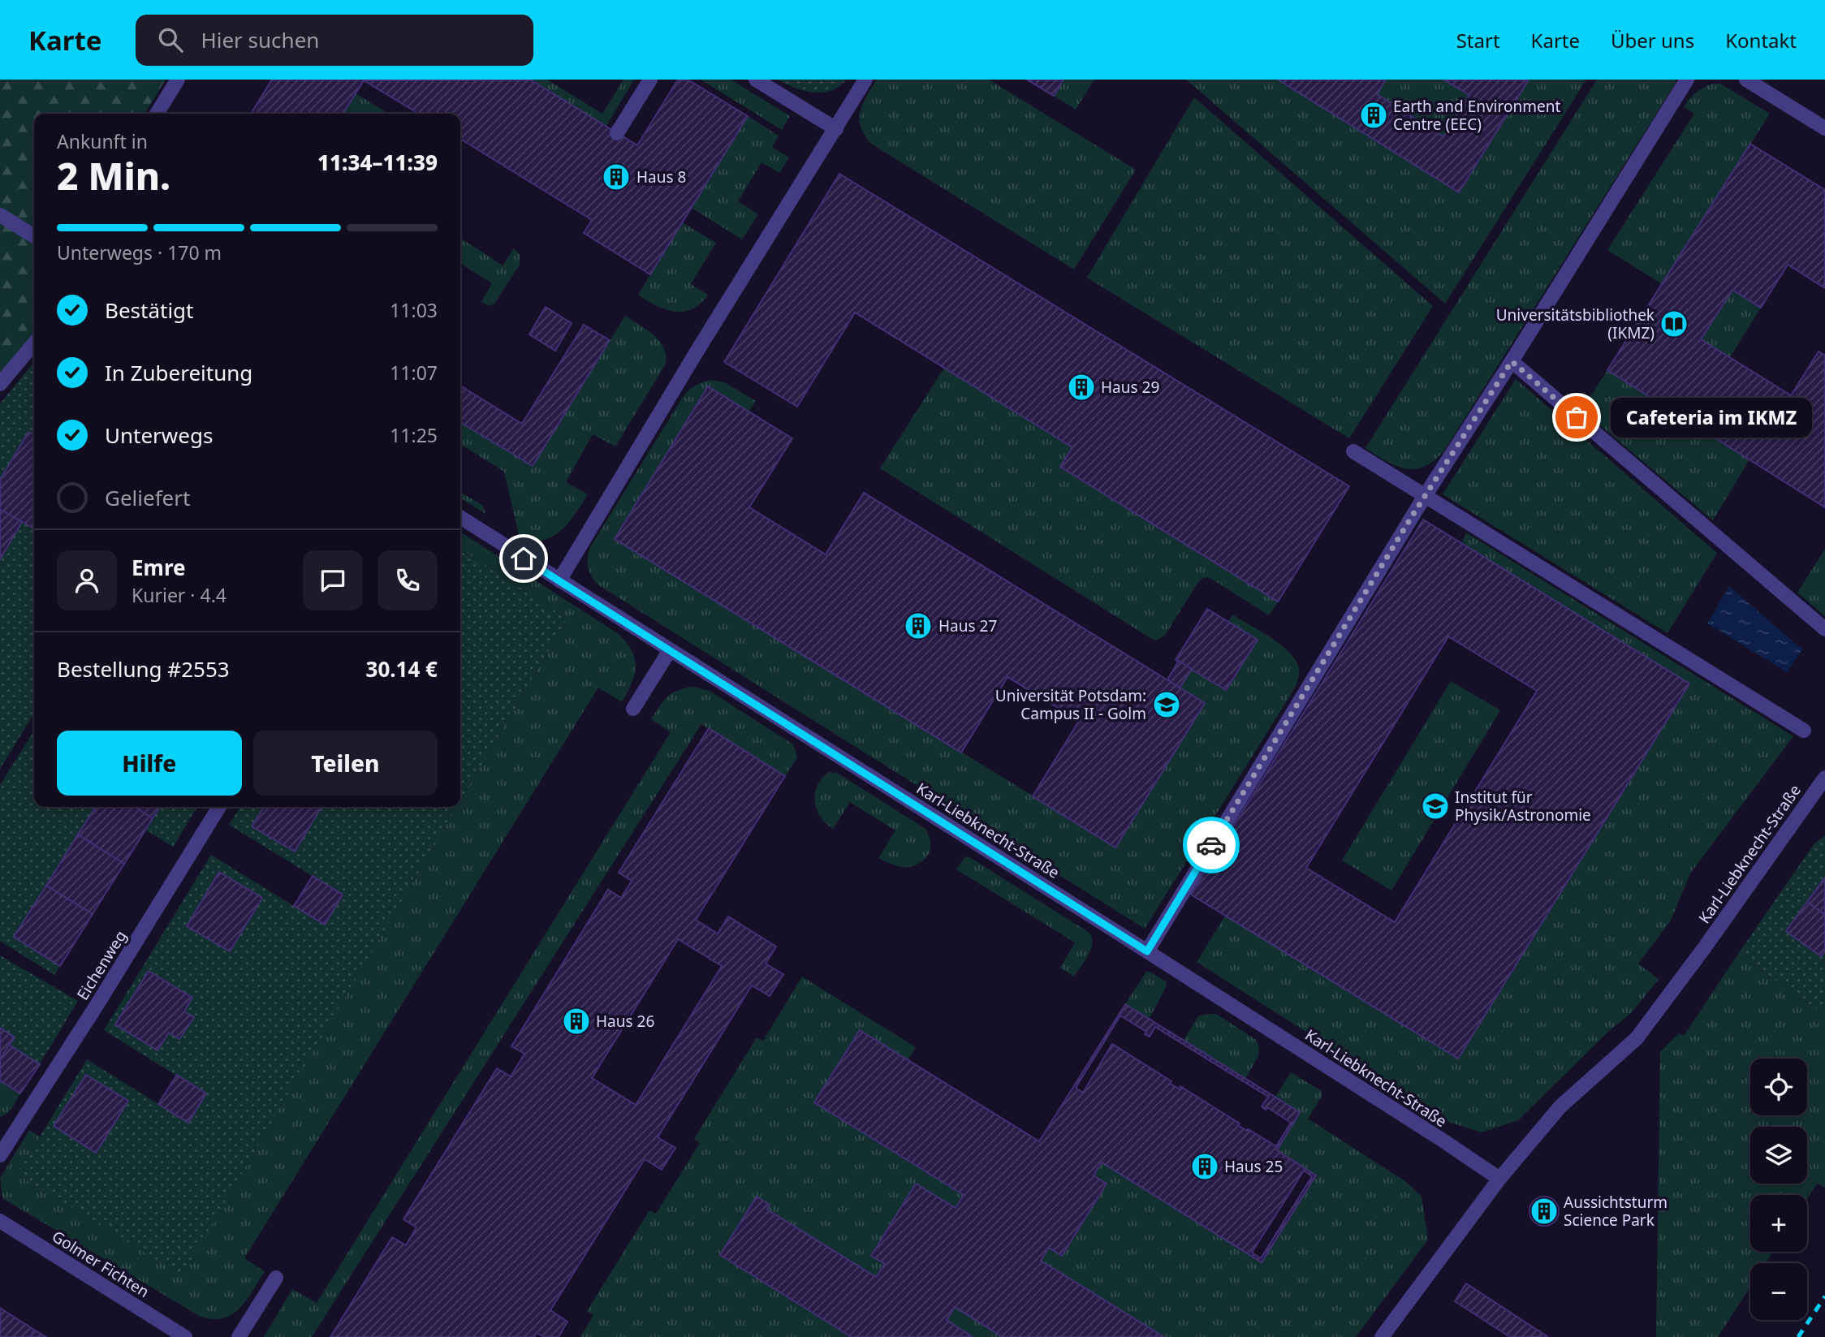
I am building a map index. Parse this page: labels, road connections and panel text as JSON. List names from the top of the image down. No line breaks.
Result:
{"streets":{"street":["Karl-Liebknecht-Straße","Eichenweg","Golmer Fichten"]},"places":{"building":["Earth and Environment Centre (EEC)","Haus 8","Haus 29","Haus 27","Haus 26","Haus 25","Aussichtsturm Science Park"],"library":["Universitätsbibliothek (IKMZ)"],"other":["Cafeteria im IKMZ"],"school or university":["Universität Potsdam: Campus II - Golm","Institut für Physik/Astronomie"]},"page":{"header":"Karte","search":"Hier suchen","nav":["Start","Karte","Über uns","Kontakt"],"heading":["2 Min.","Ankunft in","11:34–11:39"],"panel":["Emre","Kurier · 4.4","Bestellung #2553","30.14 €"],"bar":"Unterwegs · 170 m","list":[["Bestätigt","11:03"],["In Zubereitung","11:07"],["Unterwegs","11:25"],"Geliefert"],"bubble":"Cafeteria im IKMZ","buttons":["Hilfe","Teilen"],"map_buttons":["+","−"]}}
